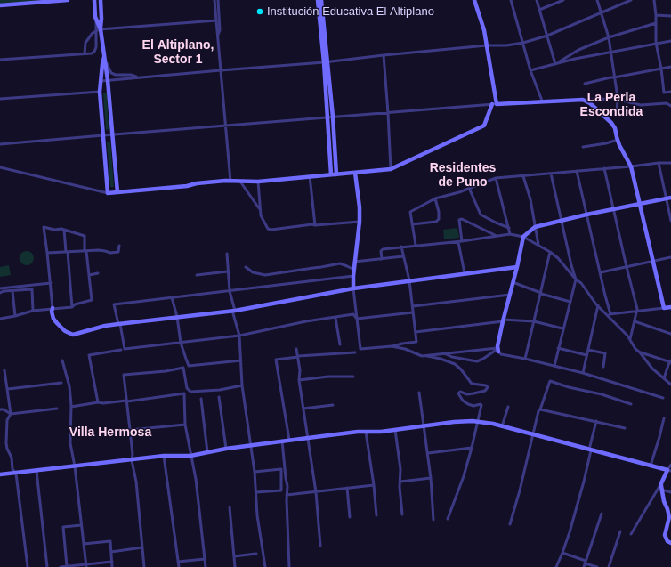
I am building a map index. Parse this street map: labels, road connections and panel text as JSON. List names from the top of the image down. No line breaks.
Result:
{"districts":["El Altiplano, Sector 1","La Perla Escondida","Residentes de Puno","Villa Hermosa"],"places":["Institución Educativa El Altiplano"]}
